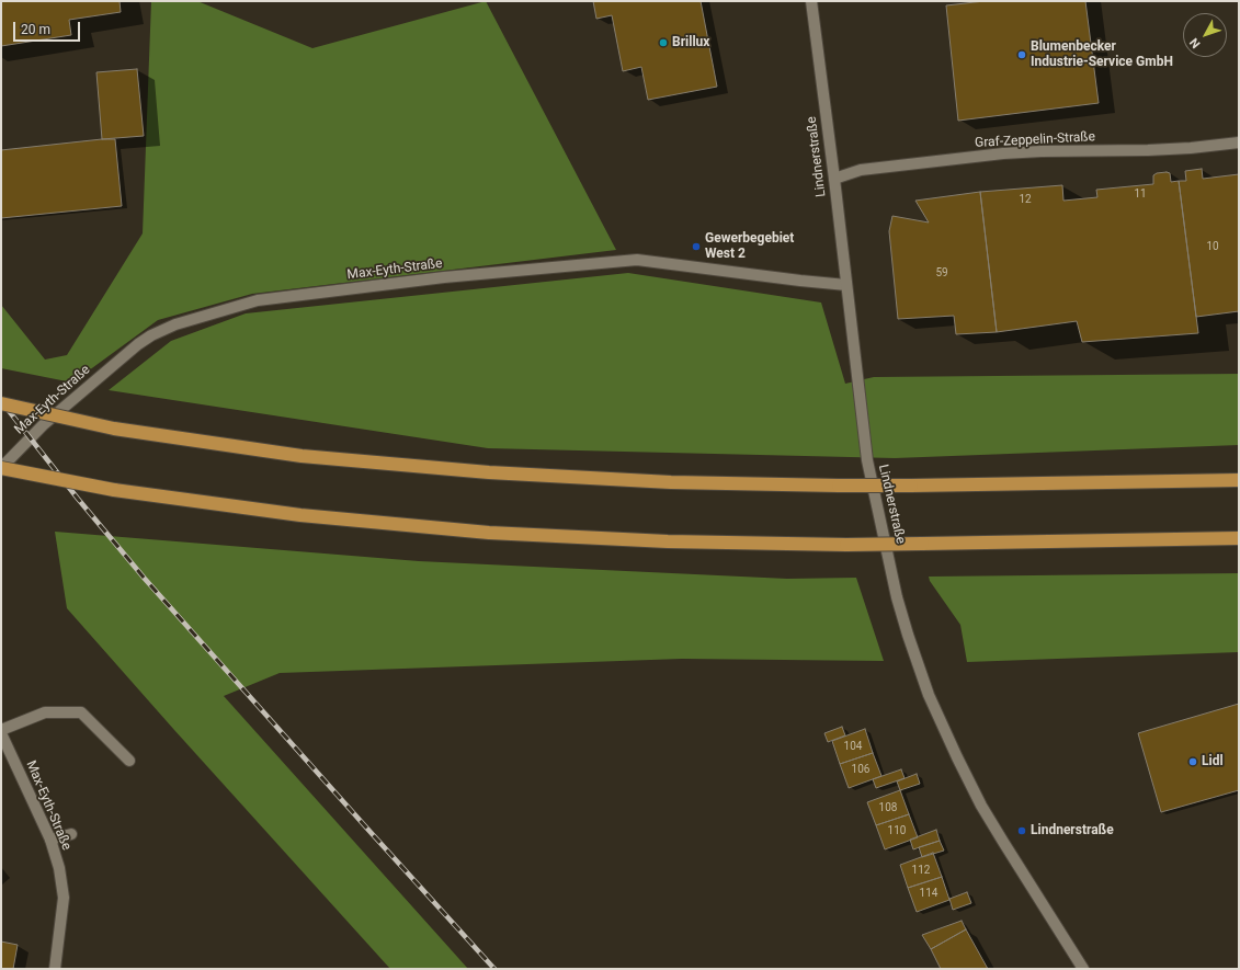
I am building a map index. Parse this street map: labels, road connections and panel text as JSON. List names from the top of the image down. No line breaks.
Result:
{"streets":{"street":["Graf-Zeppelin-Straße","Lindnerstraße","Max-Eyth-Straße"]},"crossings":[["Graf-Zeppelin-Straße","Lindnerstraße"],["Lindnerstraße","Max-Eyth-Straße"]],"places":["Brillux","Blumenbecker Industrie-Service GmbH","Gewerbegebiet West 2","Lidl","Lindnerstraße"],"house_numbers":["11","12","10","59","104","106","108","110","112","114"],"scale_bar":"20 m","north":"bottom left"}
